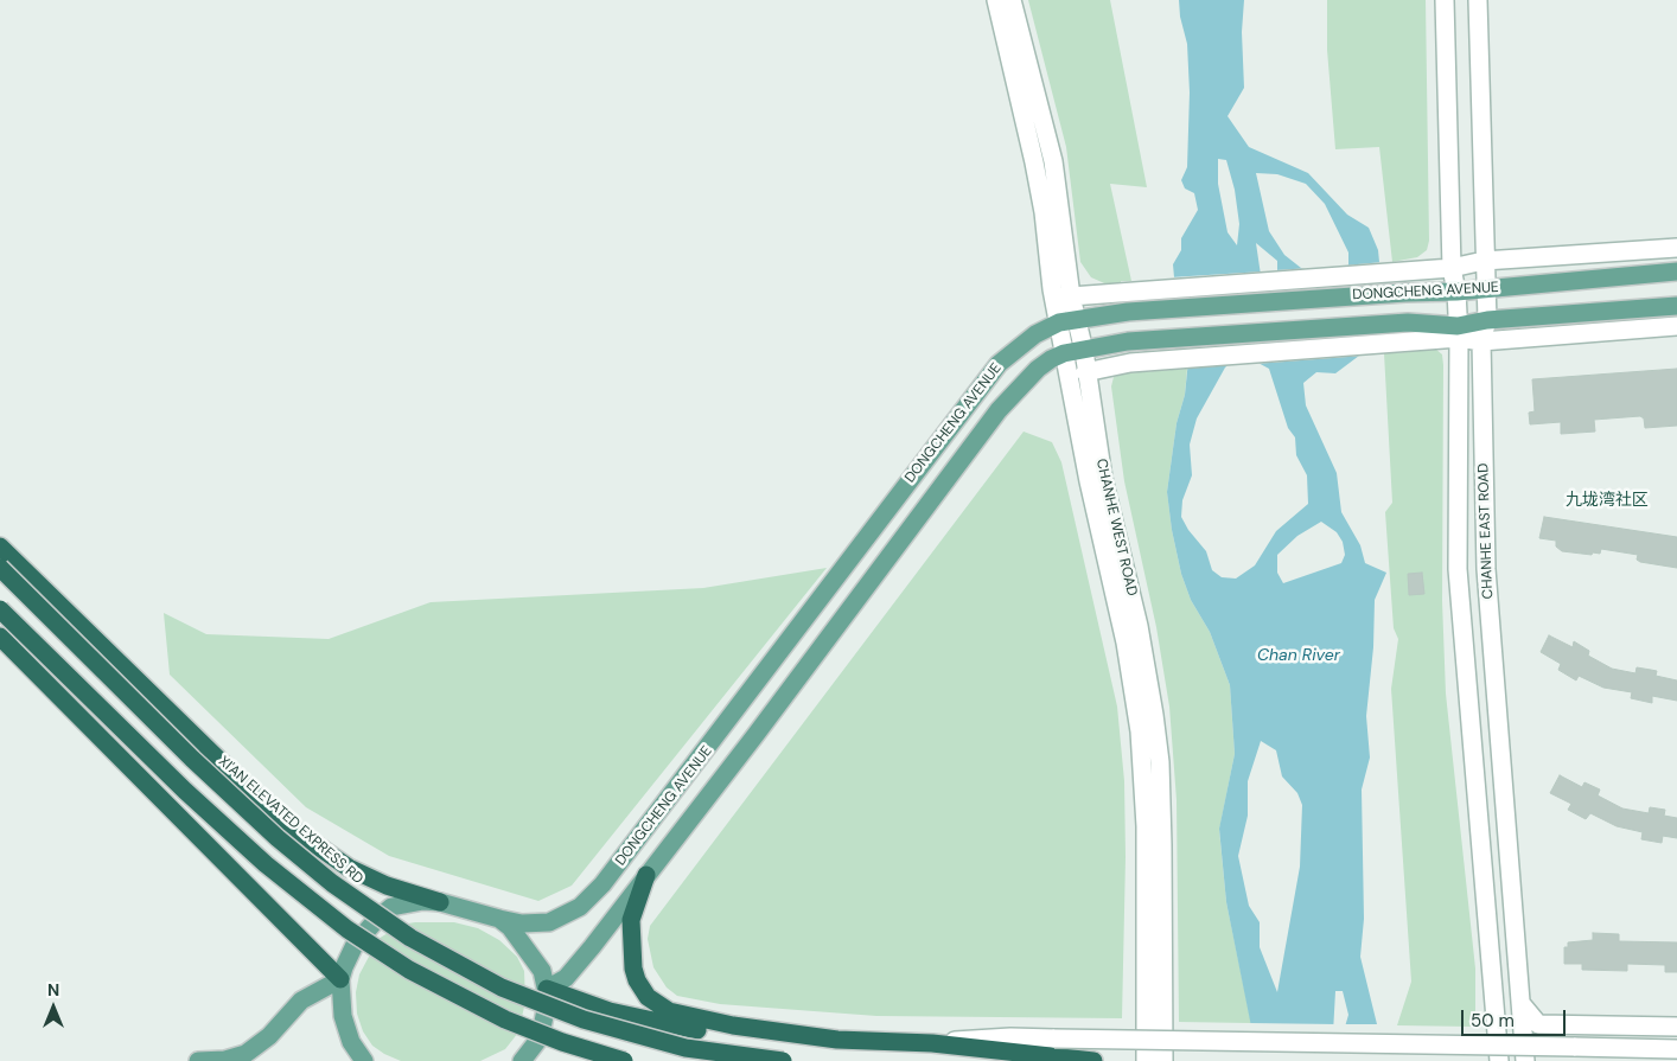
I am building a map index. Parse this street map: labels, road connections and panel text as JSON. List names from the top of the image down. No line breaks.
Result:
{"streets":{"highway":["XI'AN ELEVATED EXPRESS RD"],"main road":["DONGCHENG AVENUE","CHANHE WEST ROAD","CHANHE EAST ROAD"]},"crossings":[["DONGCHENG AVENUE","CHANHE WEST ROAD"],["DONGCHENG AVENUE","CHANHE EAST ROAD"]],"districts":["九垅湾社区"],"water":["Chan River"],"scale_bar":"50 m","north":"top"}
